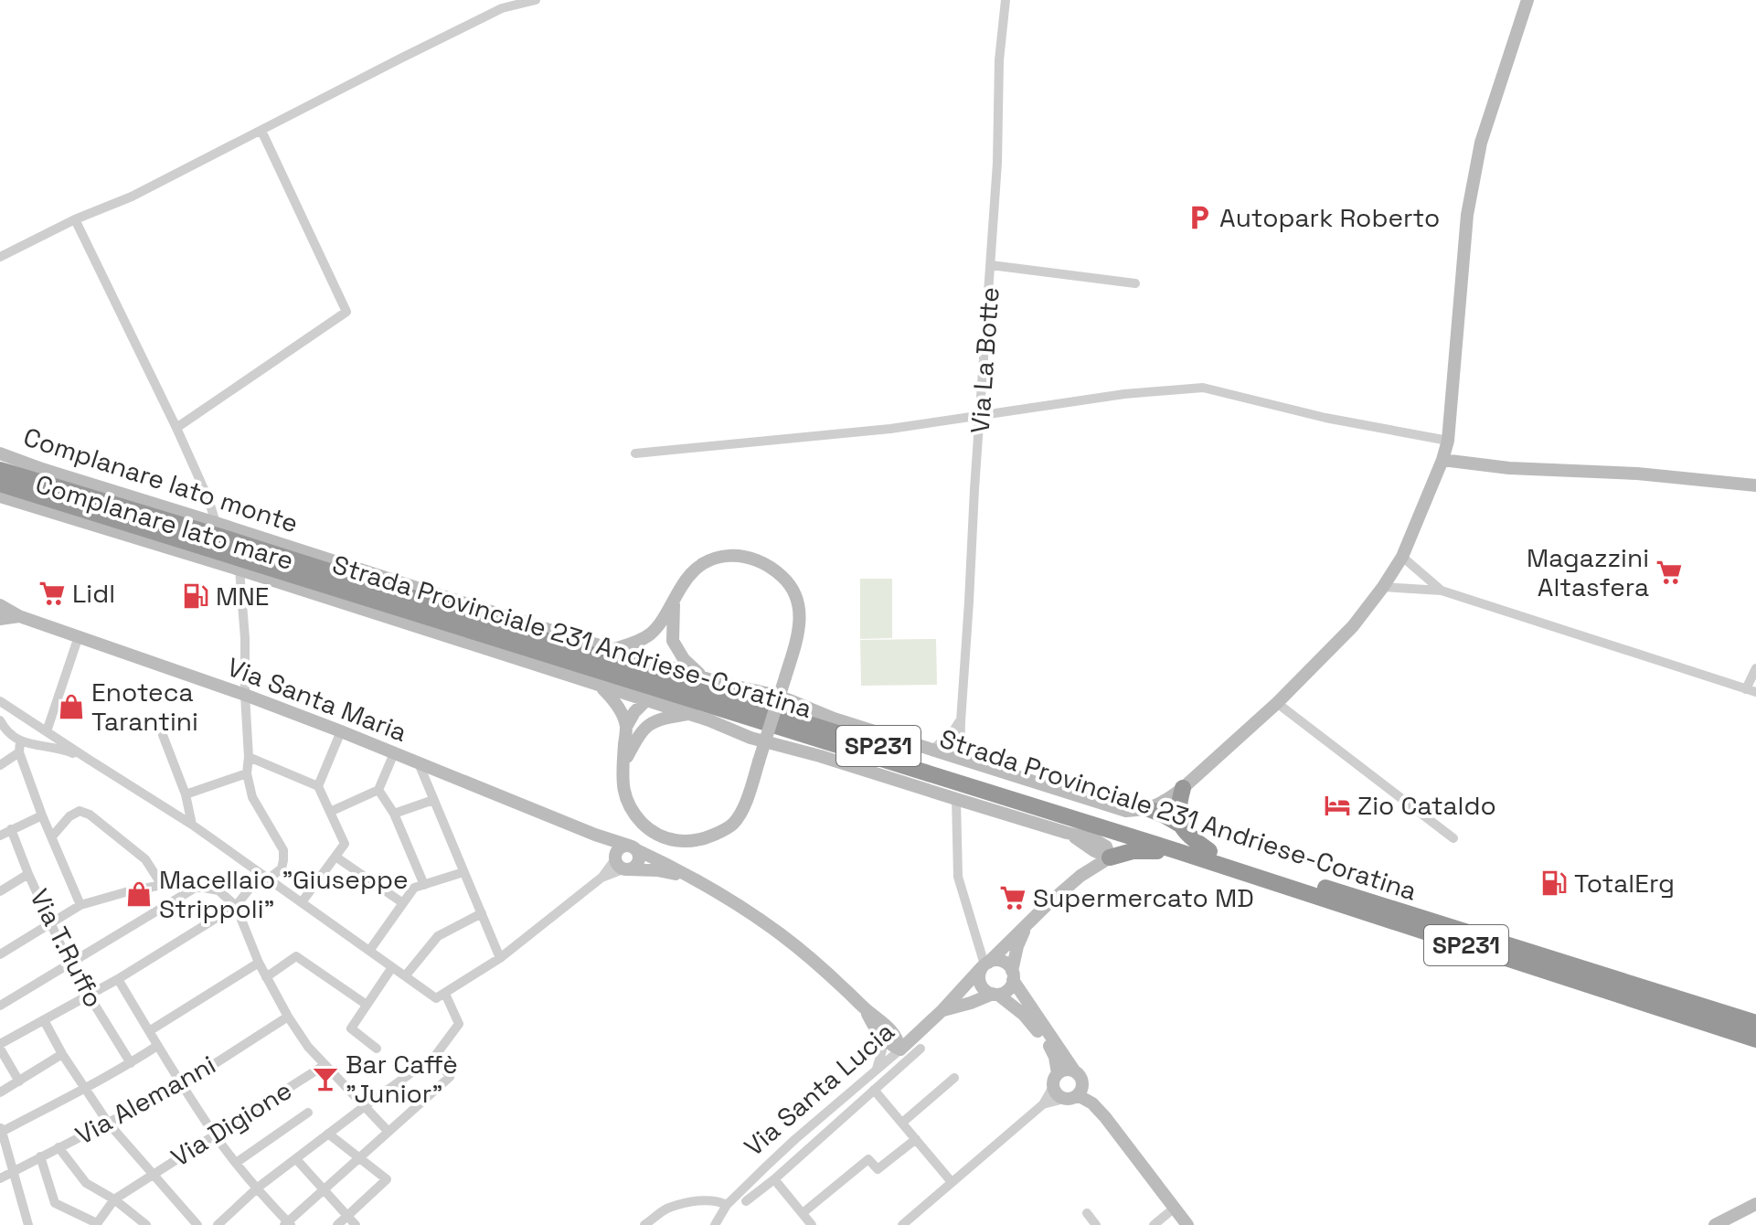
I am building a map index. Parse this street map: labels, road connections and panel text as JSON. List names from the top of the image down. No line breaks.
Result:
{"streets":{"highway":["Strada Provinciale 231 Andriese-Coratina","SP231"],"street":["Via La Botte","Complanare lato monte","Complanare lato mare","Via Santa Maria","Via T.Ruffo","Via Santa Lucia","Via Alemanni","Via Digione"]},"crossings":[["Via La Botte","Complanare lato monte"],["Complanare lato mare","Via Santa Lucia"],["Via Santa Maria","Via Santa Lucia"]],"places":{"parking":["Autopark Roberto"],"supermarket":["Magazzini Altasfera","Lidl","Supermercato MD"],"fuel station":["MNE","TotalErg"],"shop":["Enoteca Tarantini","Macellaio \"Giuseppe Strippoli\""],"hotel":["Zio Cataldo"],"bar":["Bar Caffè \"Junior\""]}}
